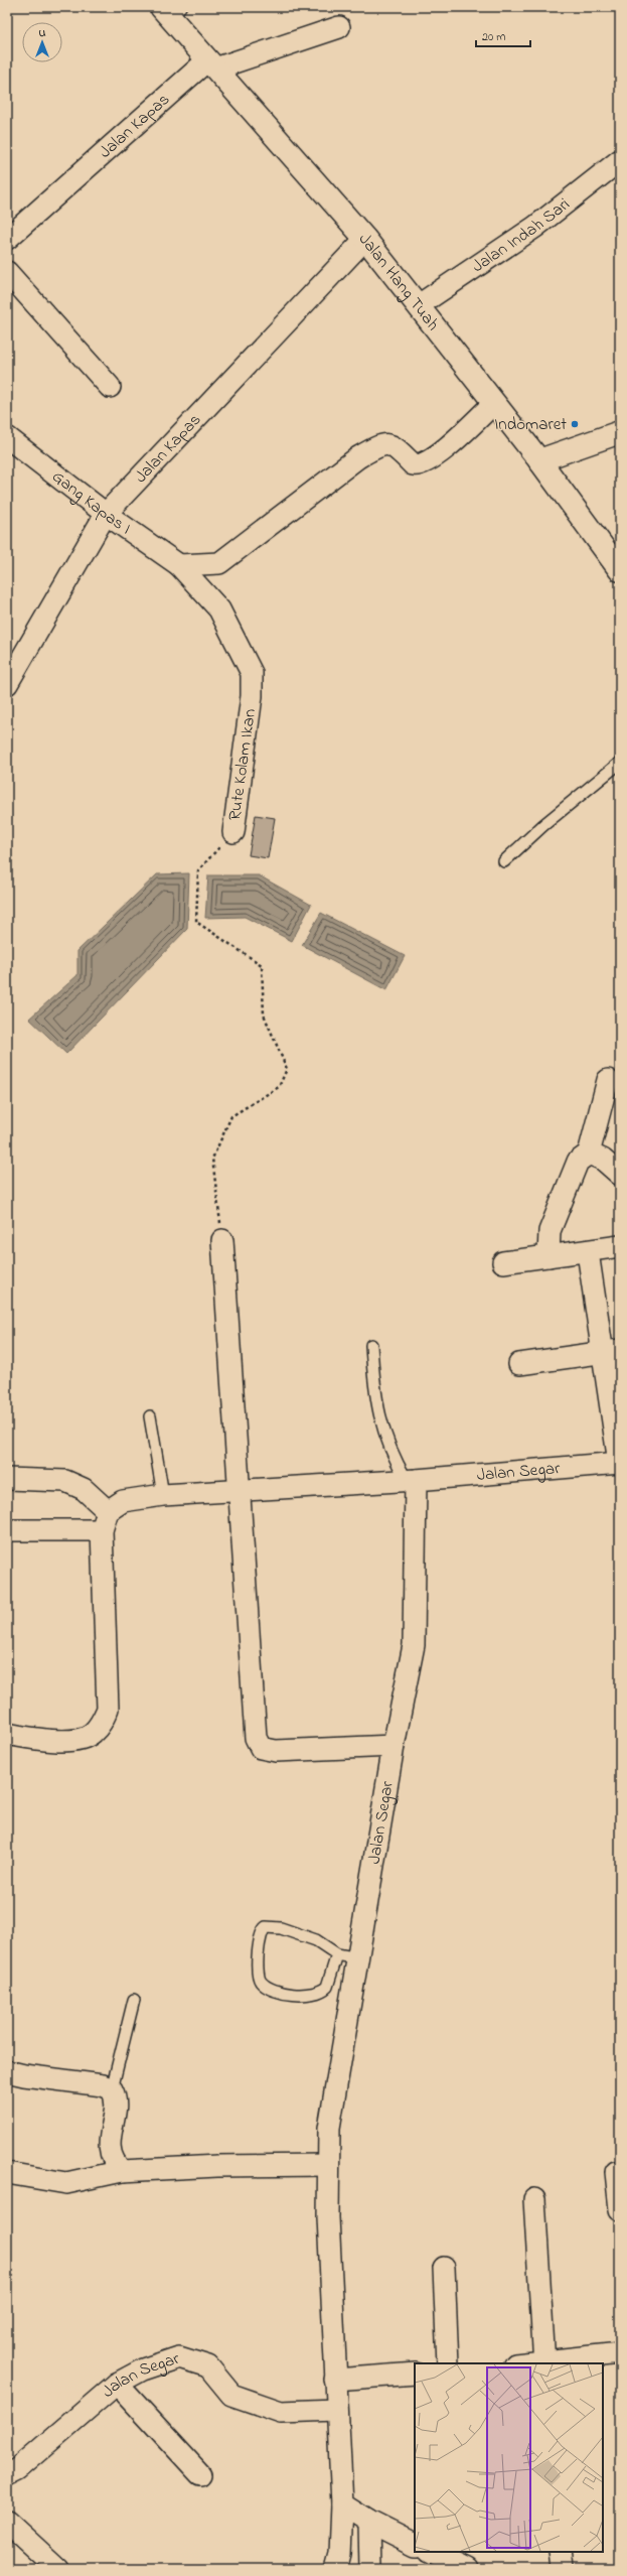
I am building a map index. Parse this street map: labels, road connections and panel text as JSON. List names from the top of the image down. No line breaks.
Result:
{"streets":{"main road":["Jalan Hang Tuah"],"street":["Jalan Kapas","Jalan Indah Sari","Gang Kapas I","Rute Kolam Ikan","Jalan Segar"]},"crossings":[["Jalan Kapas","Jalan Hang Tuah"],["Jalan Kapas","Gang Kapas I"],["Jalan Indah Sari","Jalan Hang Tuah"],["Gang Kapas I","Rute Kolam Ikan"]],"places":["Indomaret"],"scale_bar":"20 m","north":"top"}
